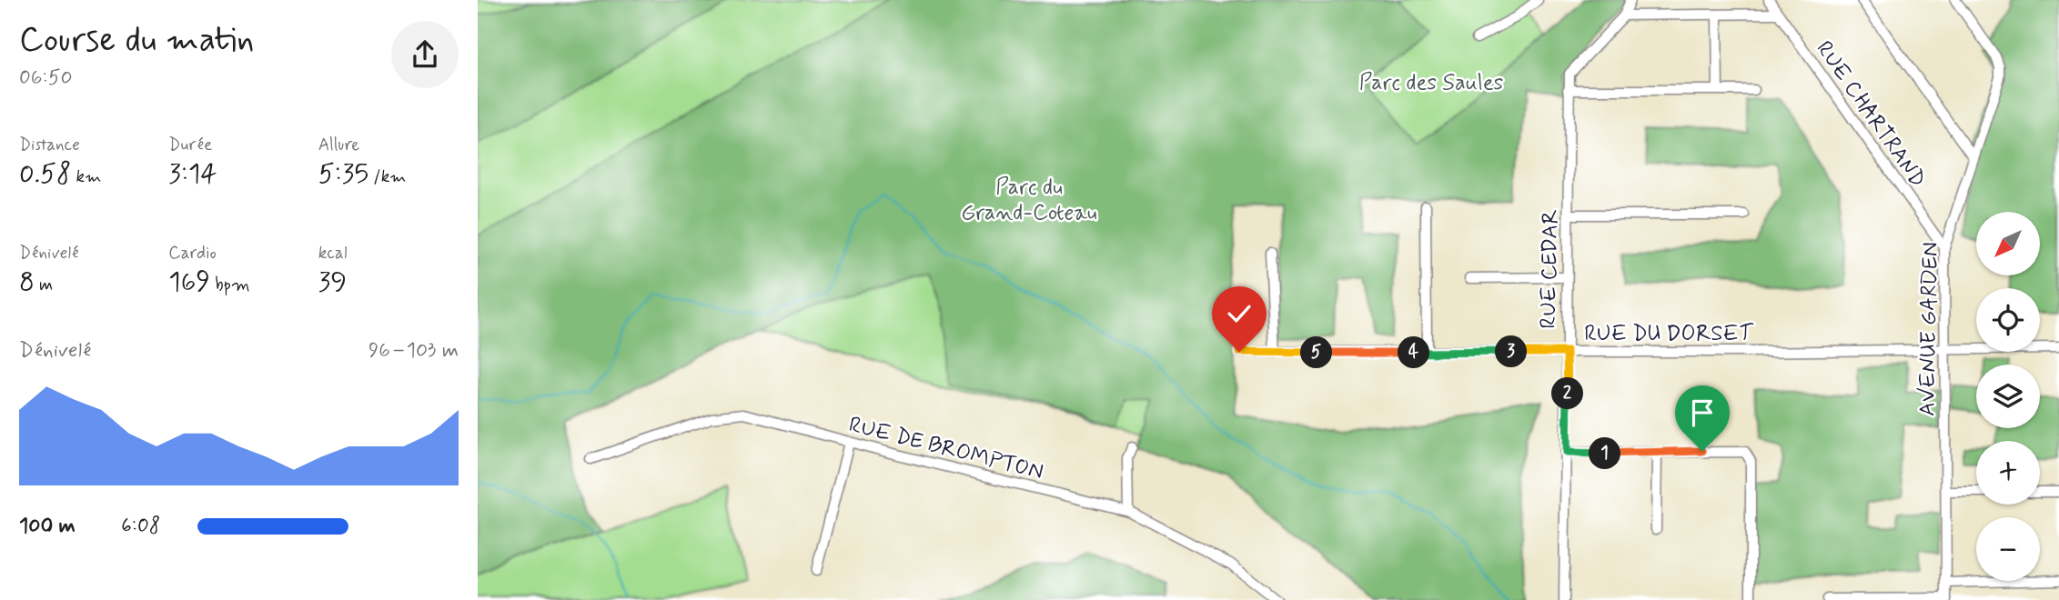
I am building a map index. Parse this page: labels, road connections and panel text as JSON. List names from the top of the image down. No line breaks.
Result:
{"streets":{"street":["RUE CHARTRAND","RUE CEDAR","AVENUE GARDEN","RUE DU DORSET","RUE DE BROMPTON"]},"crossings":[["RUE CHARTRAND","AVENUE GARDEN"],["RUE CEDAR","RUE DU DORSET"],["AVENUE GARDEN","RUE DU DORSET"]],"parks":["Parc des Saules","Parc du Grand-Coteau"],"north":"bottom left","page":{"heading":["Course du matin","06:50"],"stats":[["Distance","0.58 km"],["Durée","3:14"],["Allure","5:35 /km"],["Dénivelé","8 m"],["Cardio","169 bpm"],["kcal","39"]],"map_buttons":["+","−"],"chart":["Dénivelé","96–103 m"],"pins":["3","4","5","2","1"],"list":[{"name":"100 m","note":"6:08"}]}}
